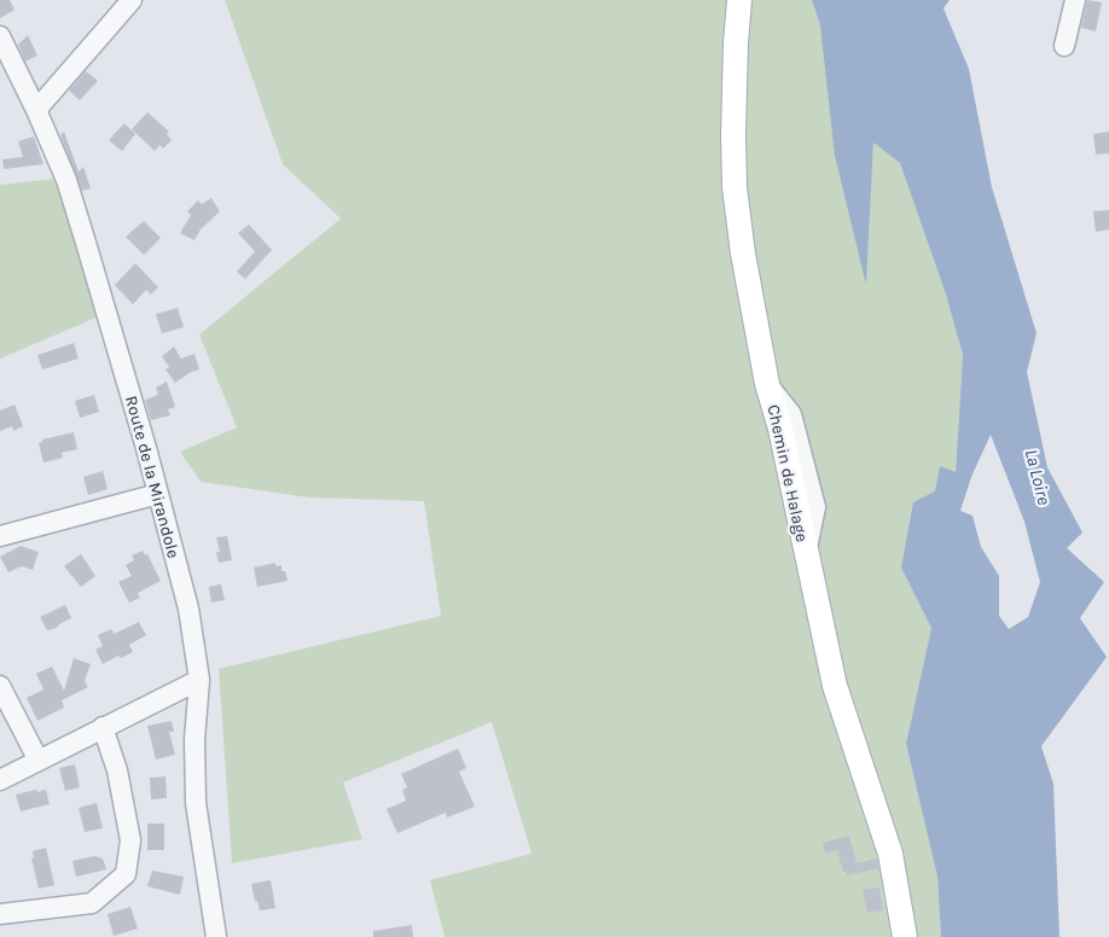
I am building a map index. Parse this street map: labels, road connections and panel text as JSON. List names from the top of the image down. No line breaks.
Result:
{"streets":{"main road":["Chemin de Halage"],"street":["Route de la Mirandole"]},"water":["La Loire"]}
